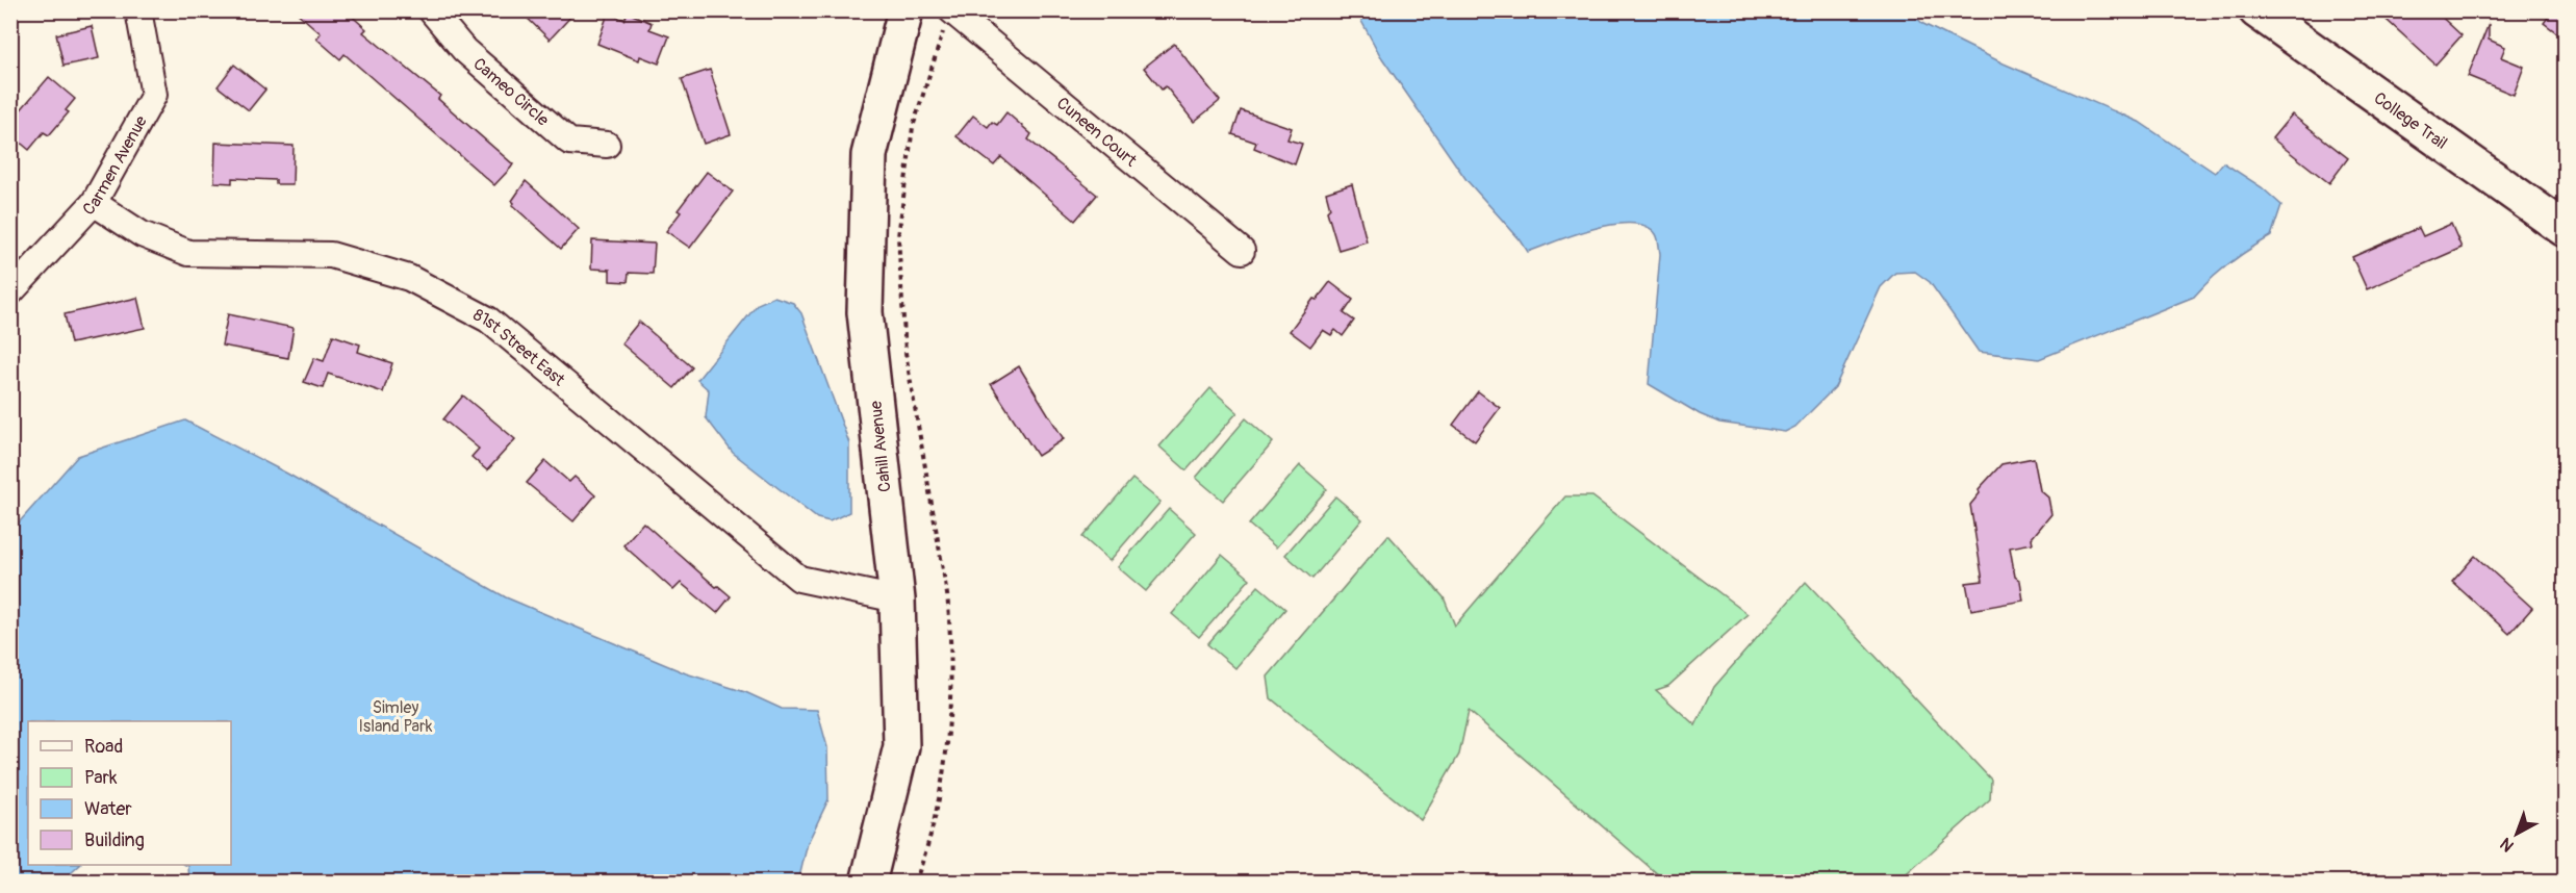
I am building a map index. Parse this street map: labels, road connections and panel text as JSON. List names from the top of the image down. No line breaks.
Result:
{"streets":{"street":["Cameo Circle","College Trail","Cuneen Court","Carmen Avenue","81st Street East","Cahill Avenue"]},"crossings":[["Carmen Avenue","81st Street East"],["81st Street East","Cahill Avenue"]],"parks":["Simley Island Park"],"legend":["Road","Park","Water","Building"],"north":"bottom left"}
